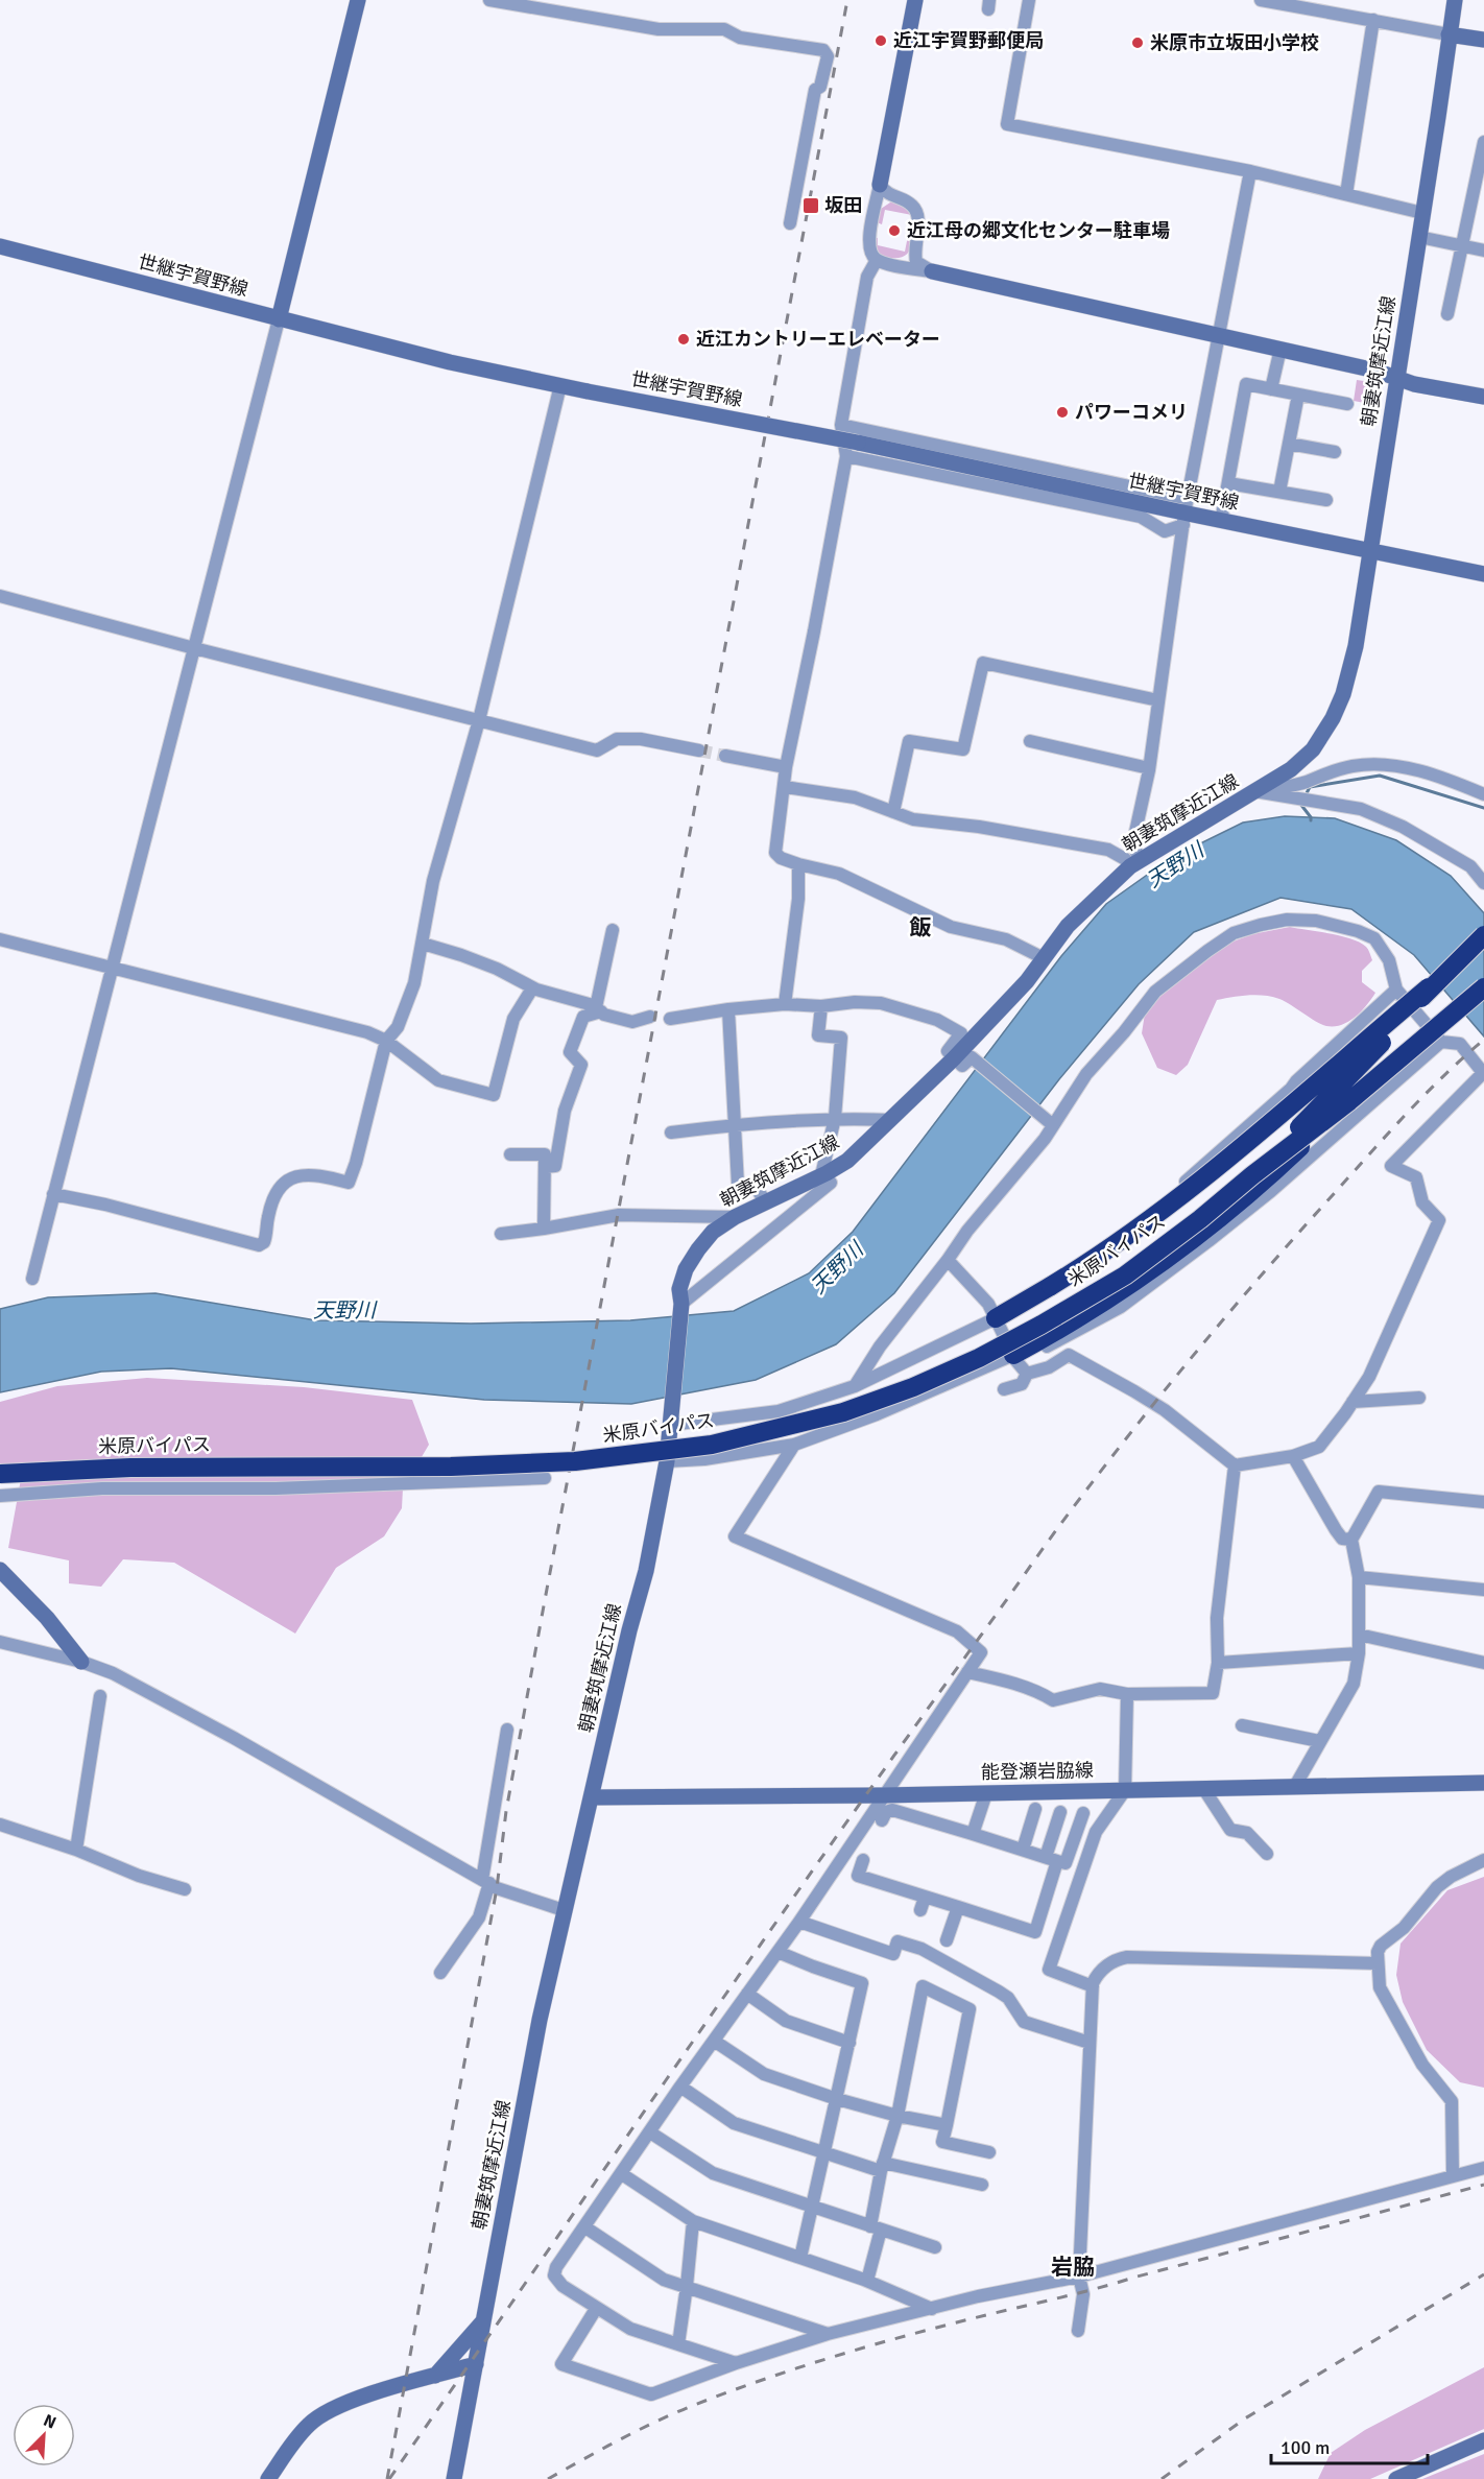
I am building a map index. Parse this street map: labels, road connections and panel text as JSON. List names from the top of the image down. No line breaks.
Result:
{"streets":{"highway":["米原バイパス"],"main road":["世継宇賀野線","朝妻筑摩近江線","能登瀬岩脇線"]},"crossings":[["世継宇賀野線","朝妻筑摩近江線"],["朝妻筑摩近江線","能登瀬岩脇線"]],"districts":["飯","岩脇"],"water":["天野川"],"places":{"other":["近江宇賀野郵便局","米原市立坂田小学校","近江母の郷文化センター駐車場","近江カントリーエレベーター","パワーコメリ"],"transit":["坂田"]},"scale_bar":"100 m","north":"top right"}
